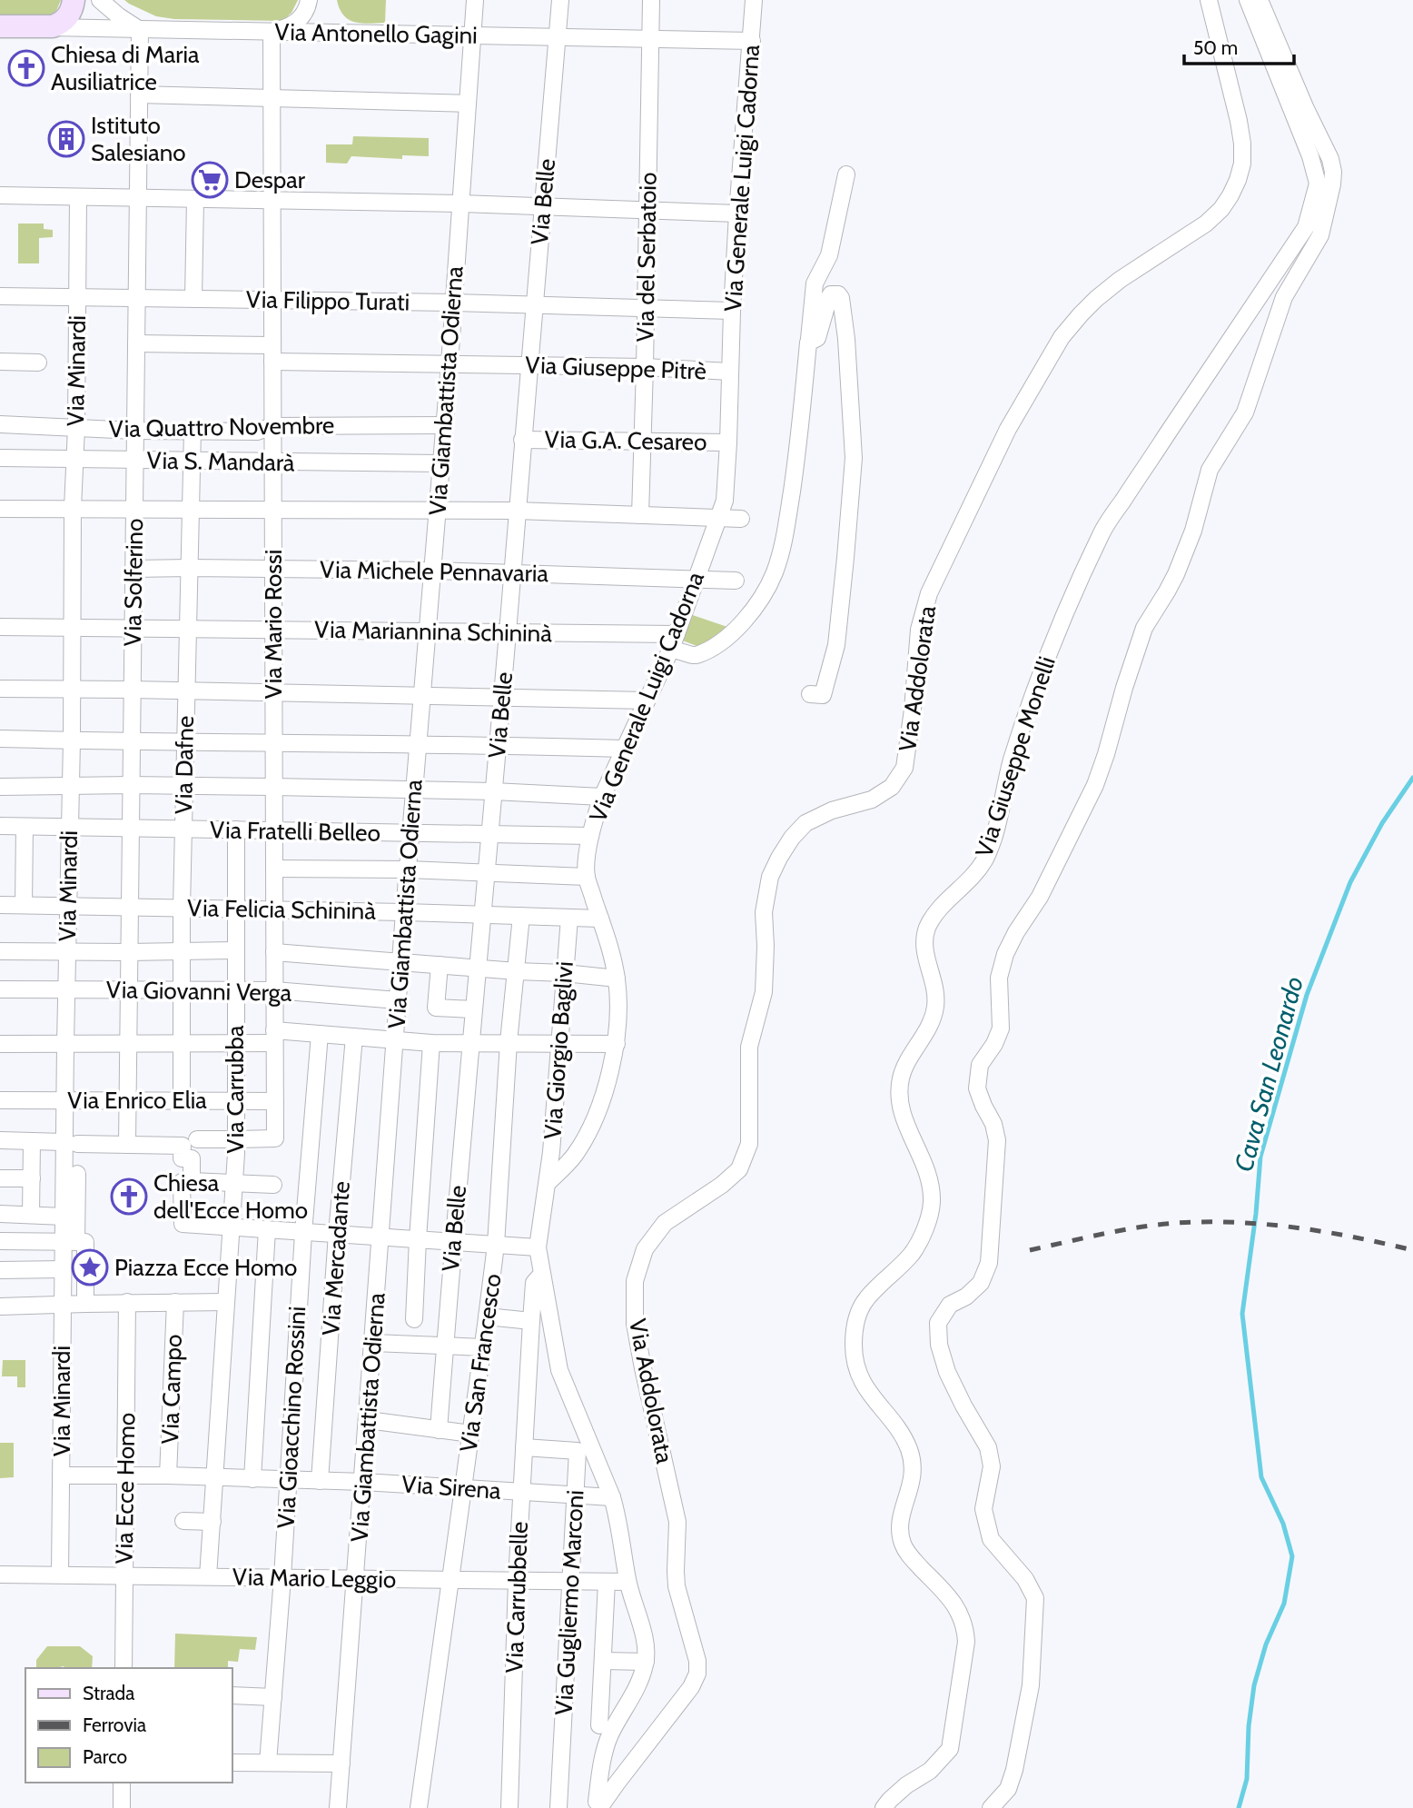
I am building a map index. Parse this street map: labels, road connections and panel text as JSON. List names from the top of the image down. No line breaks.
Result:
{"streets":{"main road":["Via Antonello Gagini"],"street":["Via Generale Luigi Cadorna","Via Belle","Via del Serbatoio","Via Filippo Turati","Via Giuseppe Pitrè","Via Minardi","Via Giambattista Odierna","Via Quattro Novembre","Via G.A. Cesareo","Via S. Mandarà","Via Michele Pennavaria","Via Solferino","Via Mario Rossi","Via Mariannina Schininà","Via Addolorata","Via Giuseppe Monelli","Via Dafne","Via Fratelli Belleo","Via Felicia Schininà","Via Giovanni Verga","Via Giorgio Baglivi","Via Carrubba","Via Enrico Elia","Via Mercadante","Via San Francesco","Via Campo","Via Gioacchino Rossini","Via Sirena","Via Ecce Homo","Via Mario Leggio","Via Carrubbelle","Via Gugliermo Marconi"]},"crossings":[["Via Antonello Gagini","Via Generale Luigi Cadorna"],["Via Antonello Gagini","Via Belle"],["Via Antonello Gagini","Via del Serbatoio"],["Via Antonello Gagini","Via Giambattista Odierna"],["Via Antonello Gagini","Via Solferino"],["Via Antonello Gagini","Via Mario Rossi"],["Via Generale Luigi Cadorna","Via Filippo Turati"],["Via Generale Luigi Cadorna","Via Giuseppe Pitrè"],["Via Generale Luigi Cadorna","Via G.A. Cesareo"],["Via Generale Luigi Cadorna","Via Michele Pennavaria"],["Via Generale Luigi Cadorna","Via Mariannina Schininà"],["Via Generale Luigi Cadorna","Via Fratelli Belleo"],["Via Generale Luigi Cadorna","Via Felicia Schininà"],["Via Generale Luigi Cadorna","Via Giorgio Baglivi"],["Via Belle","Via Filippo Turati"],["Via Belle","Via Giuseppe Pitrè"],["Via Belle","Via G.A. Cesareo"],["Via Belle","Via Michele Pennavaria"],["Via Belle","Via Mariannina Schininà"],["Via Belle","Via Fratelli Belleo"],["Via Belle","Via Felicia Schininà"],["Via del Serbatoio","Via Filippo Turati"],["Via del Serbatoio","Via Giuseppe Pitrè"],["Via del Serbatoio","Via G.A. Cesareo"],["Via Filippo Turati","Via Minardi"],["Via Filippo Turati","Via Giambattista Odierna"],["Via Filippo Turati","Via Solferino"],["Via Filippo Turati","Via Mario Rossi"],["Via Giuseppe Pitrè","Via Giambattista Odierna"],["Via Giuseppe Pitrè","Via Mario Rossi"],["Via Minardi","Via Quattro Novembre"],["Via Minardi","Via S. Mandarà"],["Via Minardi","Via Mariannina Schininà"],["Via Minardi","Via Fratelli Belleo"],["Via Minardi","Via Felicia Schininà"],["Via Minardi","Via Giovanni Verga"],["Via Minardi","Via Enrico Elia"],["Via Minardi","Via Sirena"],["Via Minardi","Via Mario Leggio"],["Via Giambattista Odierna","Via Quattro Novembre"],["Via Giambattista Odierna","Via S. Mandarà"],["Via Giambattista Odierna","Via Michele Pennavaria"],["Via Giambattista Odierna","Via Mariannina Schininà"],["Via Giambattista Odierna","Via Fratelli Belleo"],["Via Giambattista Odierna","Via Felicia Schininà"],["Via Giambattista Odierna","Via Giovanni Verga"],["Via Giambattista Odierna","Via Sirena"],["Via Giambattista Odierna","Via Mario Leggio"],["Via Quattro Novembre","Via Solferino"],["Via Quattro Novembre","Via Mario Rossi"],["Via Quattro Novembre","Via Dafne"],["Via S. Mandarà","Via Solferino"],["Via S. Mandarà","Via Mario Rossi"],["Via S. Mandarà","Via Dafne"],["Via Michele Pennavaria","Via Solferino"],["Via Michele Pennavaria","Via Mario Rossi"],["Via Michele Pennavaria","Via Dafne"],["Via Solferino","Via Mariannina Schininà"],["Via Solferino","Via Fratelli Belleo"],["Via Solferino","Via Felicia Schininà"],["Via Solferino","Via Giovanni Verga"],["Via Solferino","Via Enrico Elia"],["Via Mario Rossi","Via Mariannina Schininà"],["Via Mario Rossi","Via Fratelli Belleo"],["Via Mario Rossi","Via Felicia Schininà"],["Via Mario Rossi","Via Giovanni Verga"],["Via Mario Rossi","Via Carrubba"],["Via Mario Rossi","Via Enrico Elia"],["Via Mariannina Schininà","Via Dafne"],["Via Dafne","Via Fratelli Belleo"],["Via Dafne","Via Felicia Schininà"],["Via Dafne","Via Giovanni Verga"],["Via Dafne","Via Enrico Elia"],["Via Fratelli Belleo","Via Carrubba"],["Via Felicia Schininà","Via Giorgio Baglivi"],["Via Felicia Schininà","Via Carrubba"],["Via Felicia Schininà","Via San Francesco"],["Via Giovanni Verga","Via Carrubba"],["Via Giorgio Baglivi","Via Sirena"],["Via Giorgio Baglivi","Via Mario Leggio"],["Via Giorgio Baglivi","Via Carrubbelle"],["Via Carrubba","Via Enrico Elia"],["Via Carrubba","Via Sirena"],["Via Carrubba","Via Mario Leggio"],["Via Mercadante","Via Sirena"],["Via San Francesco","Via Sirena"],["Via San Francesco","Via Mario Leggio"],["Via Campo","Via Sirena"],["Via Gioacchino Rossini","Via Sirena"],["Via Gioacchino Rossini","Via Mario Leggio"],["Via Sirena","Via Ecce Homo"],["Via Sirena","Via Carrubbelle"],["Via Sirena","Via Gugliermo Marconi"],["Via Ecce Homo","Via Mario Leggio"],["Via Mario Leggio","Via Carrubbelle"],["Via Mario Leggio","Via Gugliermo Marconi"],["Via Carrubbelle","Via Gugliermo Marconi"]],"water":["Cava San Leonardo"],"places":{"church":["Chiesa di Maria Ausiliatrice","Chiesa dell'Ecce Homo"],"building":["Istituto Salesiano"],"supermarket":["Despar"],"place":["Piazza Ecce Homo"]},"legend":["Strada","Ferrovia","Parco"],"scale_bar":"50 m"}
